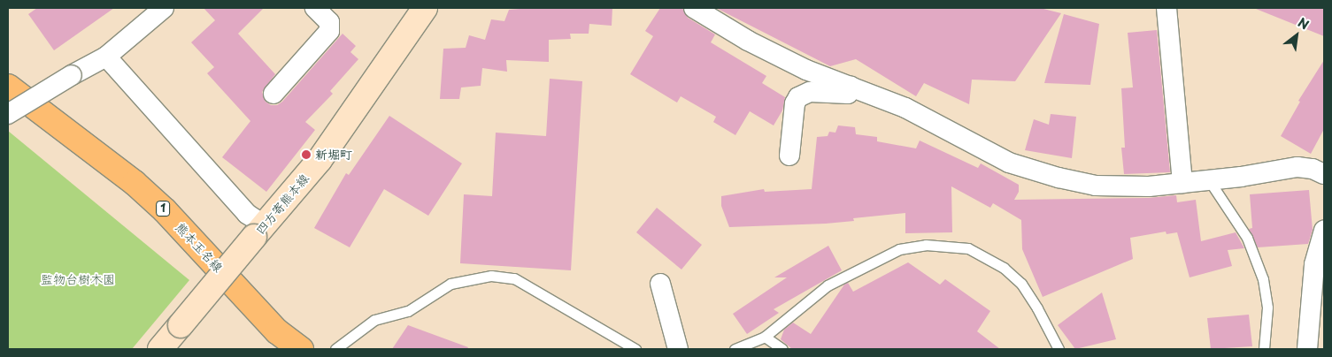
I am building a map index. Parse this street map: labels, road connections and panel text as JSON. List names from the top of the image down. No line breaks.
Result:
{"streets":{"main road":["四方寄熊本線","1","熊本玉名線"]},"parks":["監物台樹木園"],"places":["新堀町"],"north":"top right"}
